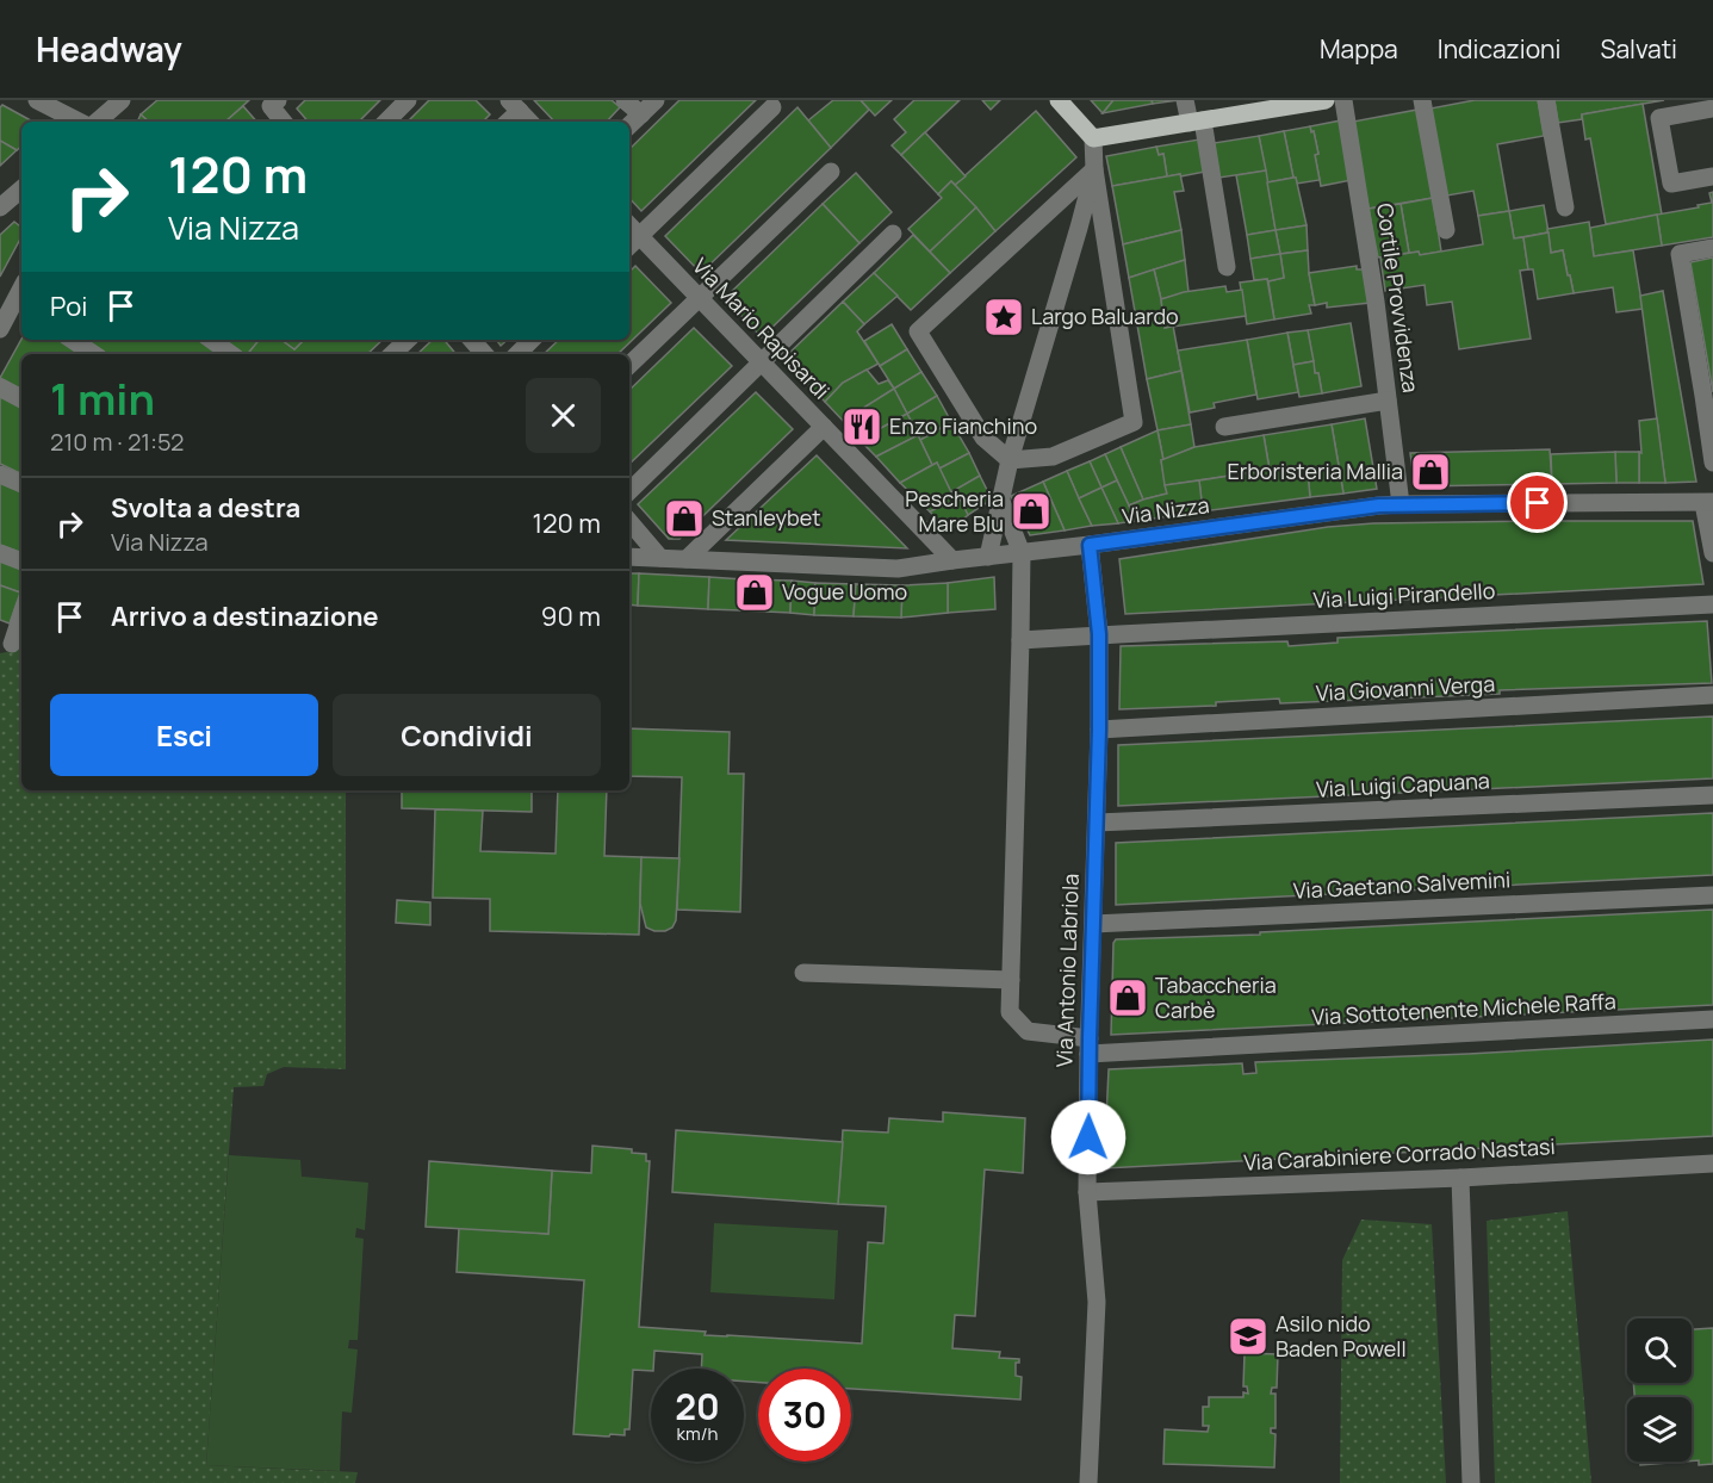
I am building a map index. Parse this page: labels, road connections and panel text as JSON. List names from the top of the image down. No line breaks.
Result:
{"streets":{"street":["Cortile Provvidenza","Via Mario Rapisardi","Via Nizza","Via Luigi Pirandello","Via Giovanni Verga","Via Luigi Capuana","Via Gaetano Salvemini","Via Antonio Labriola","Via Sottotenente Michele Raffa","Via Carabiniere Corrado Nastasi"]},"crossings":[["Cortile Provvidenza","Via Nizza"],["Via Mario Rapisardi","Via Nizza"],["Via Nizza","Via Antonio Labriola"],["Via Nizza","Via Sottotenente Michele Raffa"],["Via Luigi Pirandello","Via Antonio Labriola"],["Via Luigi Pirandello","Via Sottotenente Michele Raffa"],["Via Giovanni Verga","Via Antonio Labriola"],["Via Luigi Capuana","Via Antonio Labriola"],["Via Gaetano Salvemini","Via Antonio Labriola"],["Via Antonio Labriola","Via Sottotenente Michele Raffa"],["Via Antonio Labriola","Via Carabiniere Corrado Nastasi"]],"places":{"place":["Largo Baluardo"],"restaurant":["Enzo Fianchino"],"shop":["Erboristeria Mallia","Pescheria Mare Blu","Stanleybet","Vogue Uomo","Tabaccheria Carbè"],"school or university":["Asilo nido Baden Powell"]},"page":{"header":"Headway","nav":["Mappa","Indicazioni","Salvati"],"turn":["120 m","Via Nizza"],"then":"Poi","heading":["1 min","210 m · 21:52"],"list":[{"name":"Svolta a destra","note":"Via Nizza","value":"120 m"},{"name":"Arrivo a destinazione","value":"90 m"}],"buttons":["Esci","Condividi"],"speed":"20 km/h","limit":"30"}}
